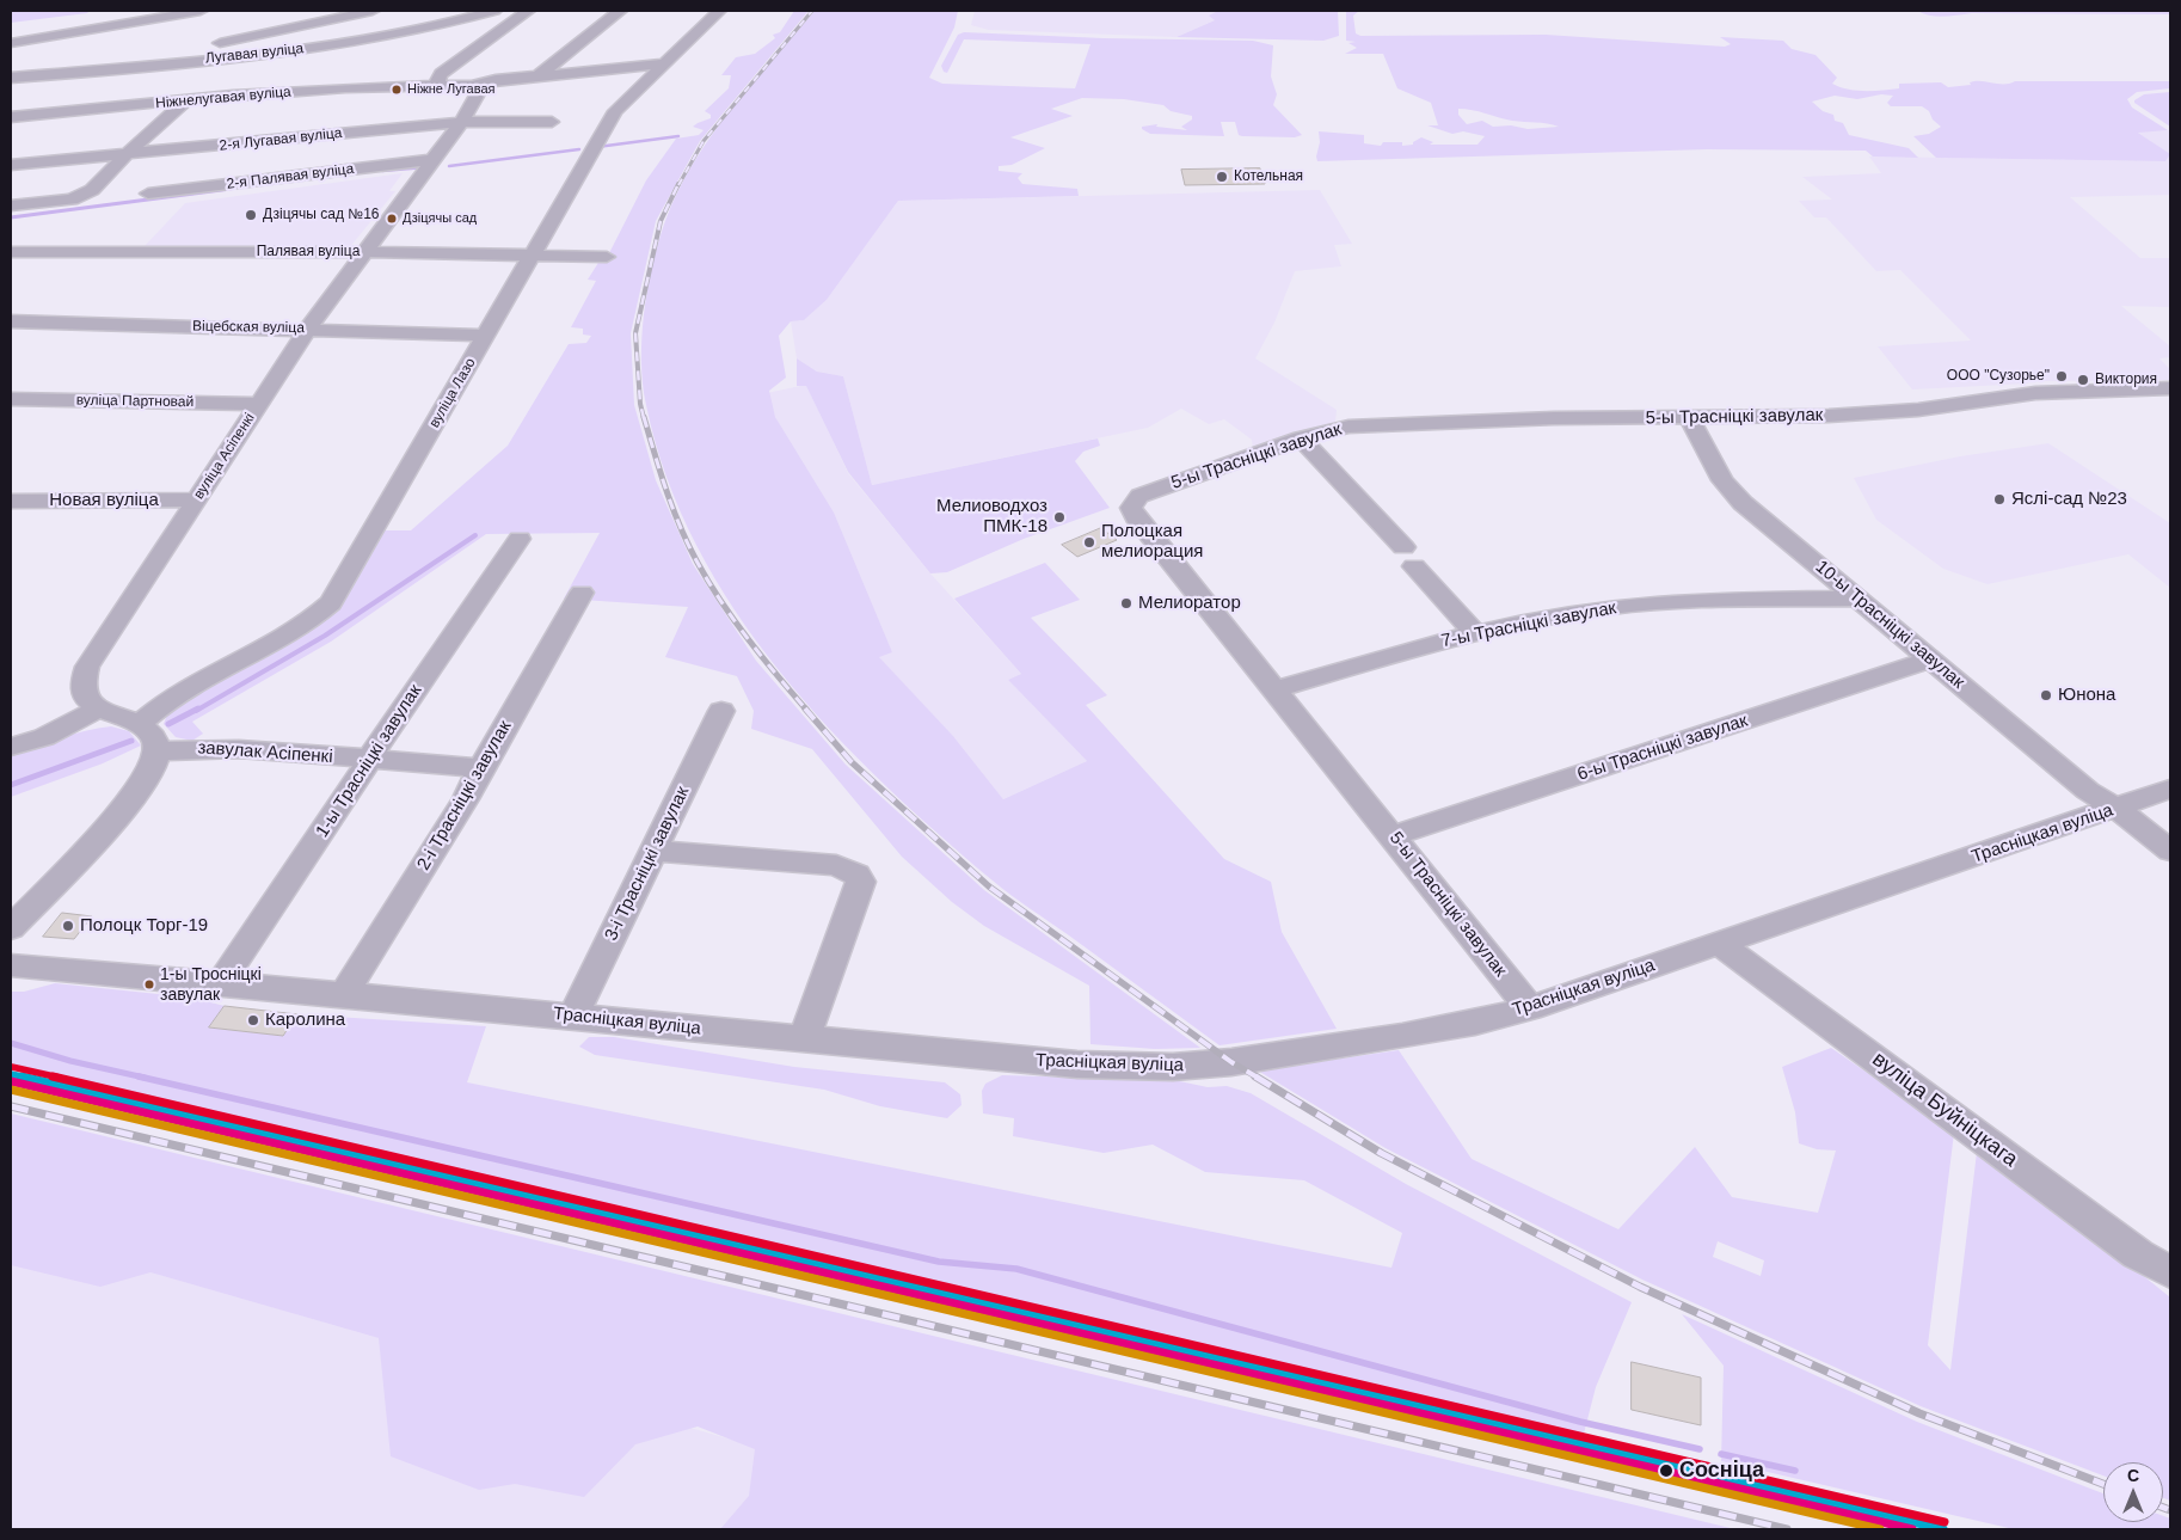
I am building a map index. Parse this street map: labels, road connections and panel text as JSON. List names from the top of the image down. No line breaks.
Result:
{"streets":{"street":["Лугавая вуліца","Ніжнелугавая вуліца","2-я Лугавая вуліца","2-я Палявая вуліца","Палявая вуліца","Віцебская вуліца","вуліца Лазо","вуліца Партновай","5-ы Трасніцкі завулак","вуліца Асіпенкі","Новая вуліца","7-ы Трасніцкі завулак","10-ы Трасніцкі завулак","6-ы Трасніцкі завулак","завулак Асіпенкі","1-ы Трасніцкі завулак","2-і Трасніцкі завулак","Трасніцкая вуліца","3-і Трасніцкі завулак","вуліца Буйніцкага"]},"crossings":[["2-я Лугавая вуліца","вуліца Асіпенкі"],["2-я Палявая вуліца","вуліца Асіпенкі"],["Палявая вуліца","вуліца Лазо"],["Палявая вуліца","вуліца Асіпенкі"],["Віцебская вуліца","вуліца Лазо"],["Віцебская вуліца","вуліца Асіпенкі"],["вуліца Лазо","вуліца Асіпенкі"],["вуліца Партновай","вуліца Асіпенкі"],["5-ы Трасніцкі завулак","7-ы Трасніцкі завулак"],["5-ы Трасніцкі завулак","10-ы Трасніцкі завулак"],["5-ы Трасніцкі завулак","6-ы Трасніцкі завулак"],["5-ы Трасніцкі завулак","Трасніцкая вуліца"],["вуліца Асіпенкі","Новая вуліца"],["7-ы Трасніцкі завулак","10-ы Трасніцкі завулак"],["10-ы Трасніцкі завулак","6-ы Трасніцкі завулак"],["10-ы Трасніцкі завулак","Трасніцкая вуліца"],["завулак Асіпенкі","1-ы Трасніцкі завулак"],["завулак Асіпенкі","2-і Трасніцкі завулак"],["1-ы Трасніцкі завулак","Трасніцкая вуліца"],["2-і Трасніцкі завулак","Трасніцкая вуліца"],["Трасніцкая вуліца","3-і Трасніцкі завулак"],["Трасніцкая вуліца","вуліца Буйніцкага"]],"places":["Ніжне Лугавая","Котельная","Дзіцячы сад №16","Дзіцячы сад","ООО \"Сузорье\"","Виктория","Яслі-сад №23","Мелиоводхоз ПМК-18","Полоцкая мелиорация","Мелиоратор","Юнона","Полоцк Торг-19","1-ы Тросніцкі завулак","Каролина","Сосніца"],"north":"top"}
